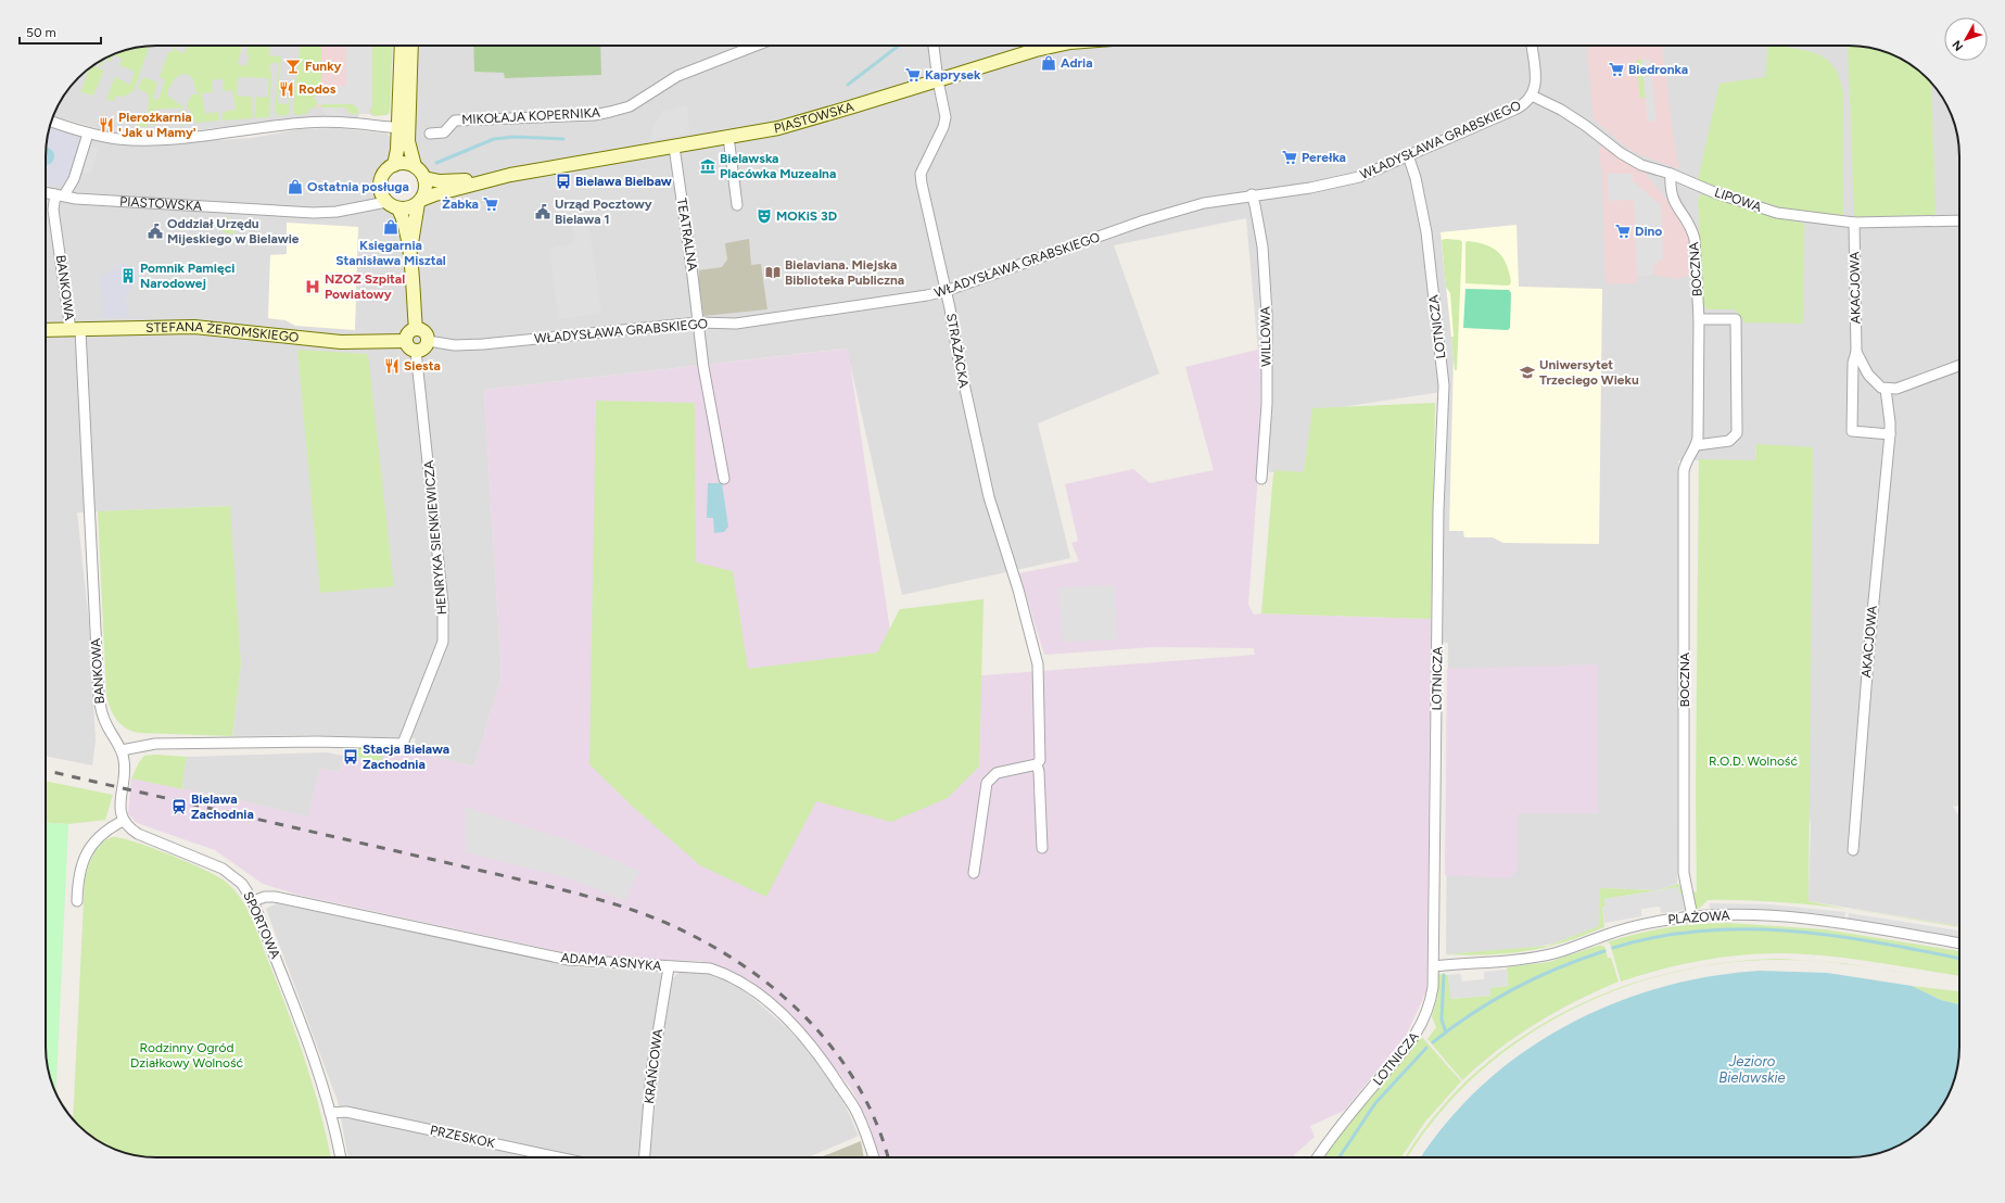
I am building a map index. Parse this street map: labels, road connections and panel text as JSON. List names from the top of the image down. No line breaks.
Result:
{"streets":{"main road":["PIASTOWSKA","STEFANA ŻEROMSKIEGO"],"street":["MIKOŁAJA KOPERNIKA","WŁADYSŁAWA GRABSKIEGO","LIPOWA","TEATRALNA","BOCZNA","BANKOWA","AKACJOWA","LOTNICZA","WILLOWA","STRAŻACKA","HENRYKA SIENKIEWICZA","PLAŻOWA","SPORTOWA","ADAMA ASNYKA","KRAŃCOWA","PRZESKOK"]},"crossings":[["PIASTOWSKA","TEATRALNA"],["PIASTOWSKA","BANKOWA"],["PIASTOWSKA","STRAŻACKA"],["WŁADYSŁAWA GRABSKIEGO","LIPOWA"],["WŁADYSŁAWA GRABSKIEGO","TEATRALNA"],["WŁADYSŁAWA GRABSKIEGO","LOTNICZA"],["WŁADYSŁAWA GRABSKIEGO","STEFANA ŻEROMSKIEGO"],["WŁADYSŁAWA GRABSKIEGO","WILLOWA"],["WŁADYSŁAWA GRABSKIEGO","STRAŻACKA"],["WŁADYSŁAWA GRABSKIEGO","HENRYKA SIENKIEWICZA"],["LIPOWA","BOCZNA"],["LIPOWA","AKACJOWA"],["BOCZNA","PLAŻOWA"],["BANKOWA","STEFANA ŻEROMSKIEGO"],["BANKOWA","HENRYKA SIENKIEWICZA"],["LOTNICZA","PLAŻOWA"],["STEFANA ŻEROMSKIEGO","HENRYKA SIENKIEWICZA"],["SPORTOWA","ADAMA ASNYKA"],["SPORTOWA","PRZESKOK"],["ADAMA ASNYKA","KRAŃCOWA"]],"water":["Jezioro Bielawskie"],"parks":["R.O.D. Wolność","Rodzinny Ogród Działkowy Wolność"],"places":{"shop":["Adria","Ostatnia posługa","Księgarnia Stanisława Misztal"],"bar":["Funky"],"supermarket":["Biedronka","Kaprysek","Perełka","Żabka","Dino"],"restaurant":["Rodos","Pierożkarnia 'Jak u Mamy'","Siesta"],"museum":["Bielawska Placówka Muzealna"],"bus stop":["Bielawa Bielbaw","Stacja Bielawa Zachodnia"],"public building":["Urząd Pocztowy Bielawa 1","Oddział Urzędu Mijeskiego w Bielawie"],"theatre":["MOKiS 3D"],"library":["Bielaviana. Miejska Biblioteka Publiczna"],"building":["Pomnik Pamięci Narodowej"],"hospital":["NZOZ Szpital Powiatowy"],"school or university":["Uniwersytet Trzeciego Wieku"],"station":["Bielawa Zachodnia"]},"scale_bar":"50 m","north":"bottom left"}
